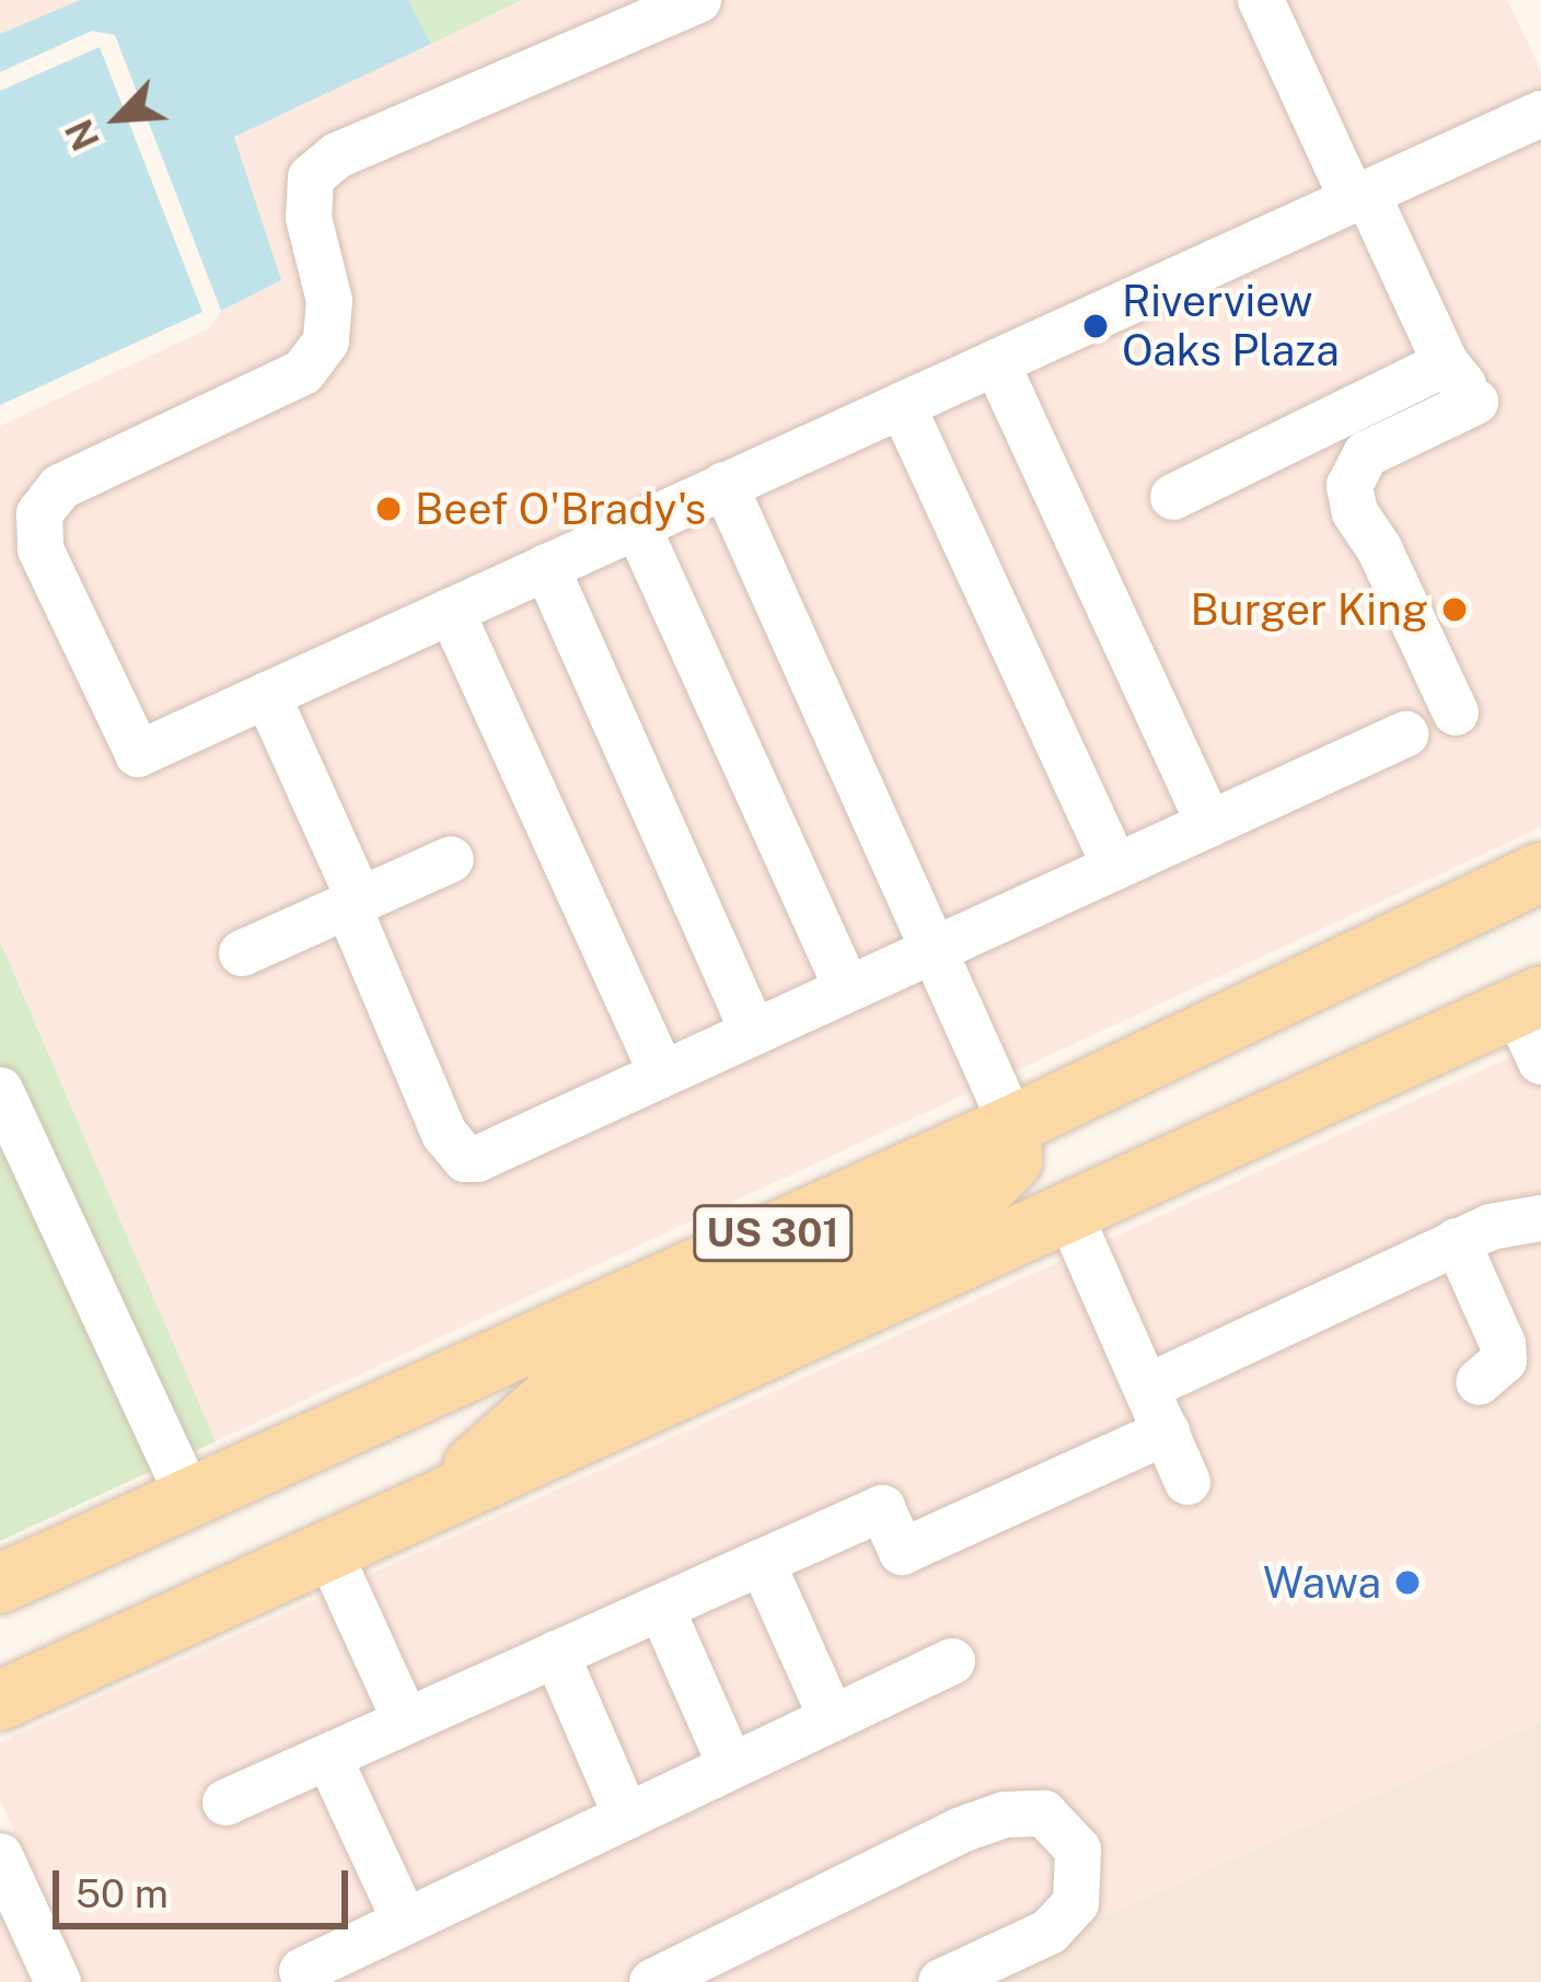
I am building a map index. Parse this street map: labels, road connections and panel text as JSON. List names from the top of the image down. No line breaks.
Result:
{"streets":{"main road":["US 301"]},"places":["Riverview Oaks Plaza","Beef O'Brady's","Burger King","Wawa"],"scale_bar":"50 m","north":"bottom left"}
